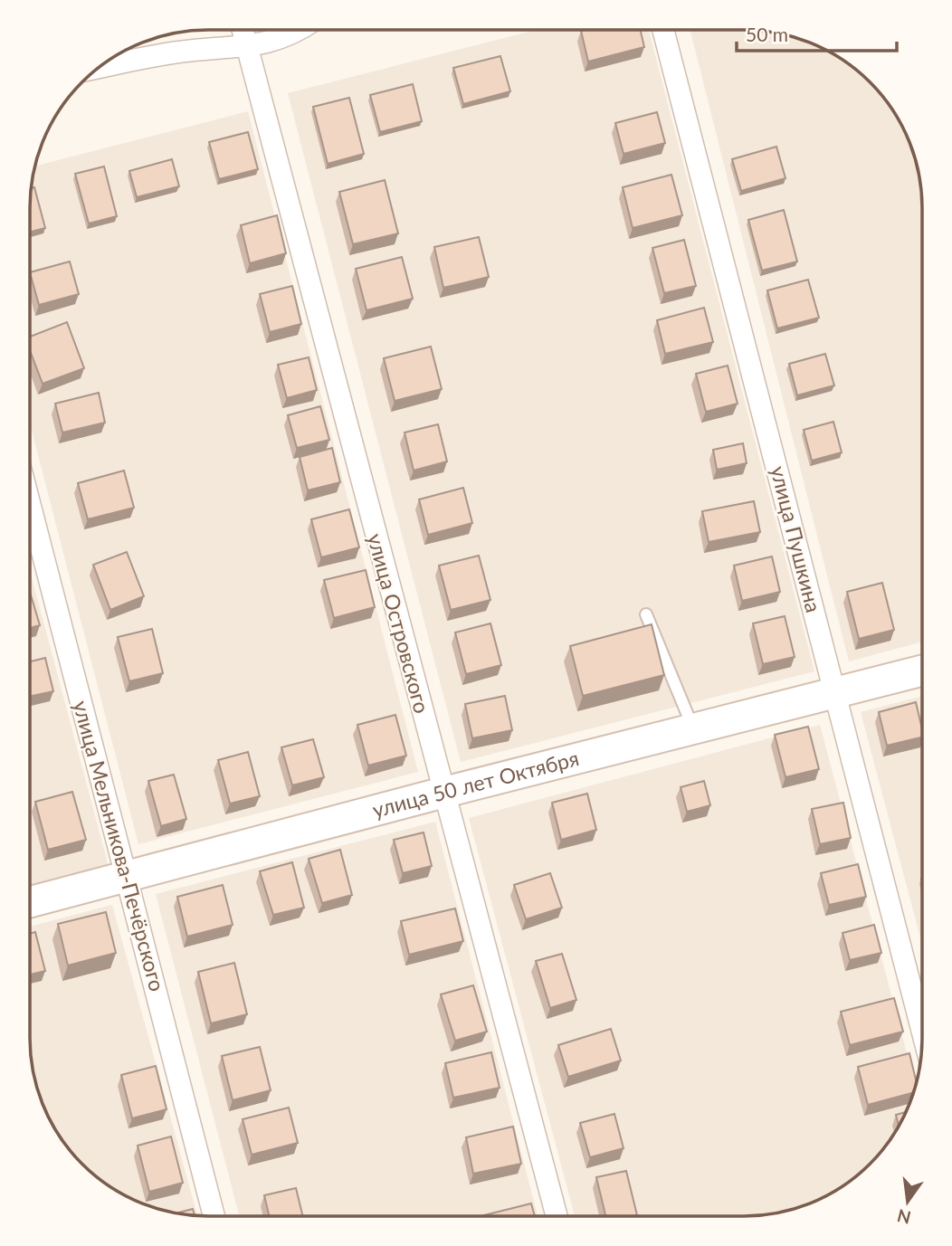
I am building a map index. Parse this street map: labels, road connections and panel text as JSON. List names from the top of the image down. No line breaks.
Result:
{"streets":{"street":["улица Пушкина","улица Островского","улица 50 лет Октября","улица Мельникова-Печёрского"]},"crossings":[["улица Пушкина","улица 50 лет Октября"],["улица Островского","улица 50 лет Октября"],["улица 50 лет Октября","улица Мельникова-Печёрского"]],"scale_bar":"50 m","north":"bottom"}
